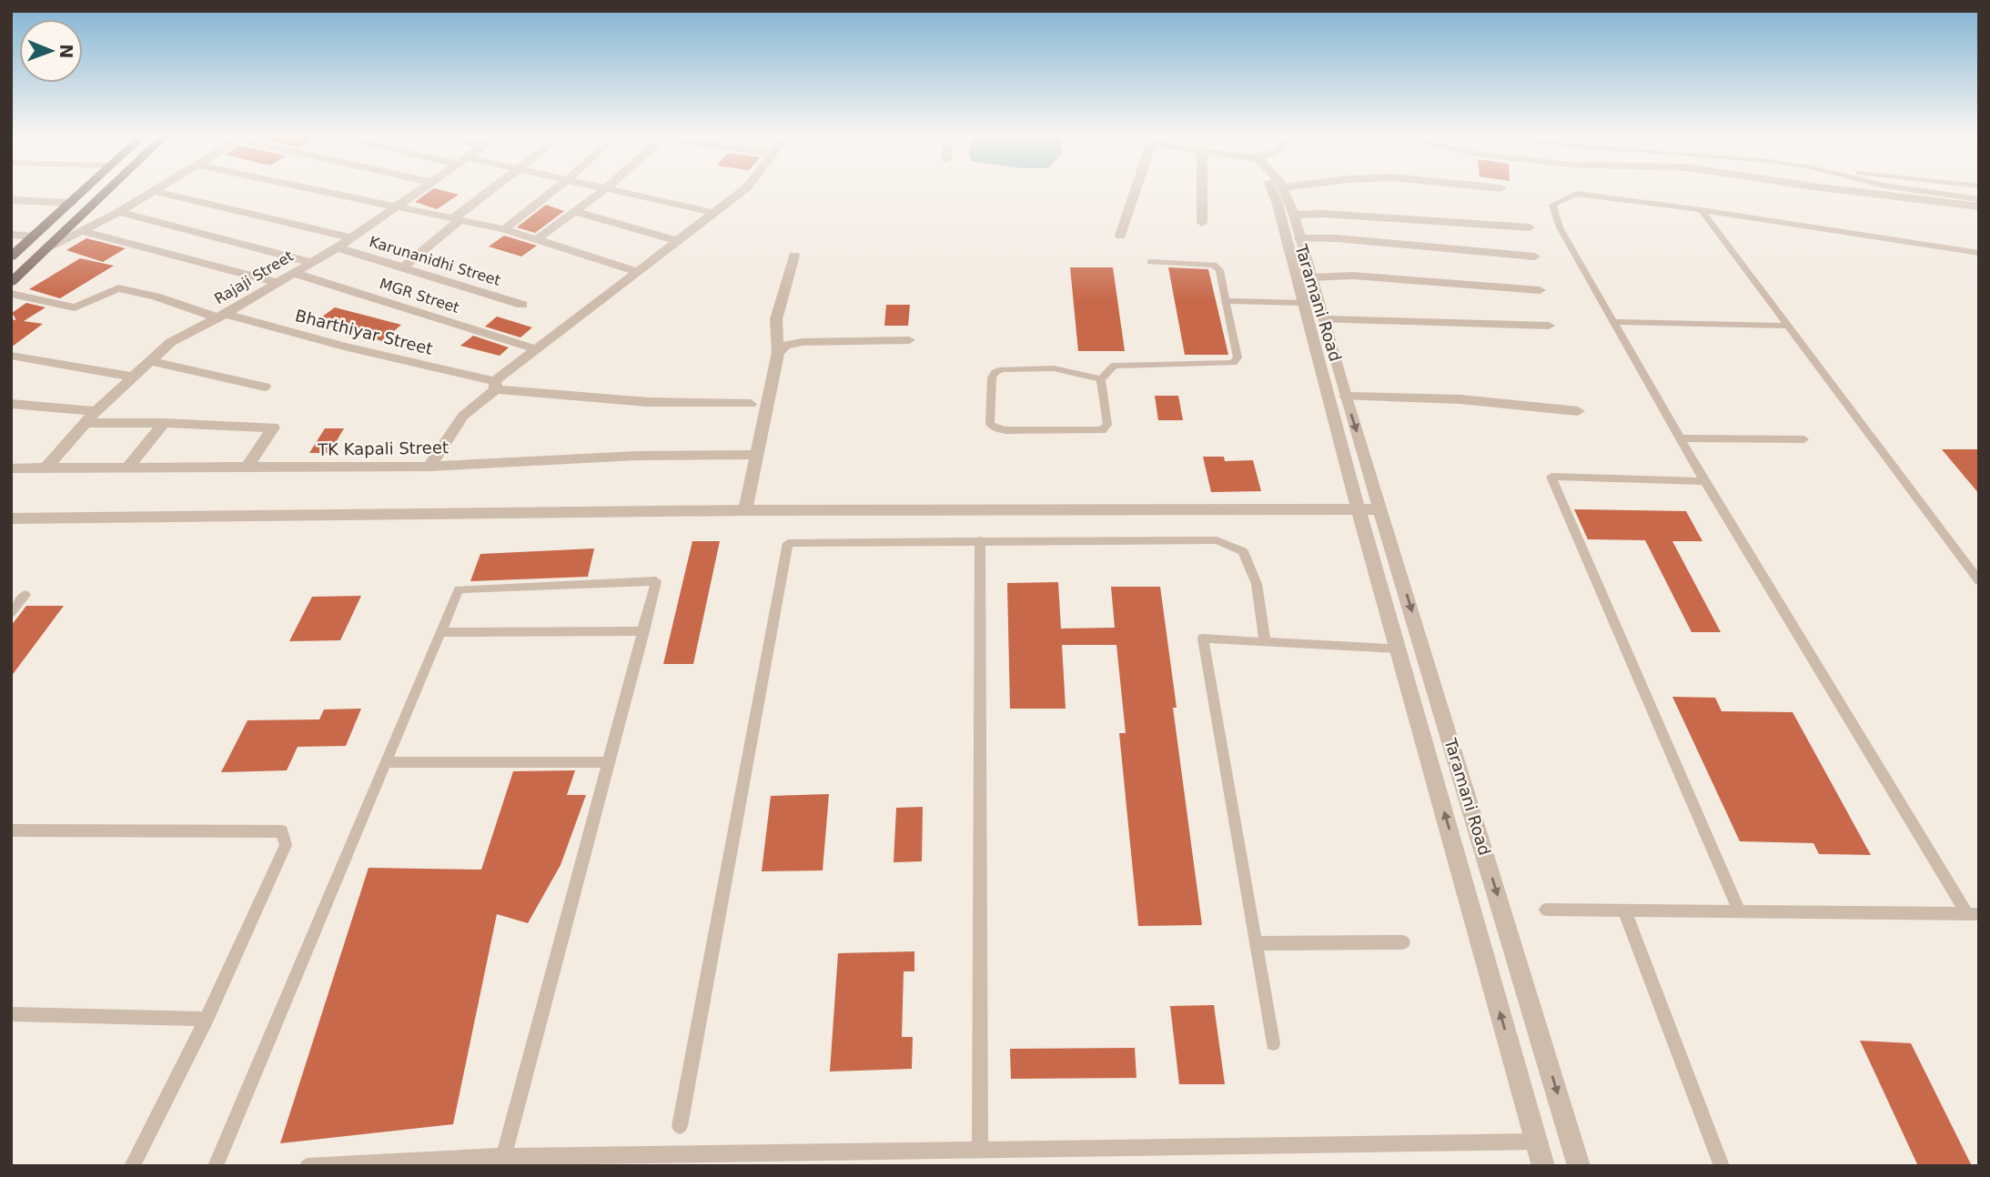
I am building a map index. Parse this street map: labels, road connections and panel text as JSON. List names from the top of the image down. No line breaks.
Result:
{"streets":{"street":["Karunanidhi Street","Rajaji Street","MGR Street","Taramani Road","Bharthiyar Street","TK Kapali Street"]},"crossings":[["Karunanidhi Street","Rajaji Street"],["Rajaji Street","MGR Street"],["Rajaji Street","Bharthiyar Street"],["Rajaji Street","TK Kapali Street"]],"north":"right"}
